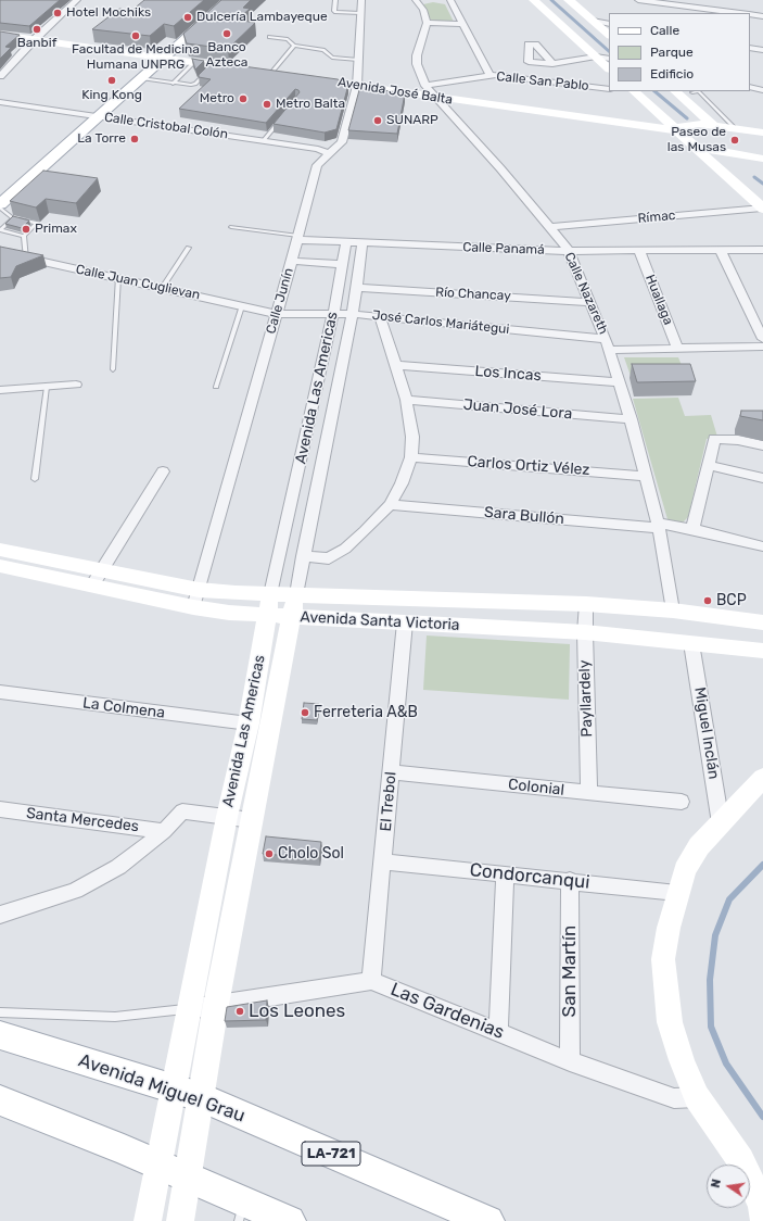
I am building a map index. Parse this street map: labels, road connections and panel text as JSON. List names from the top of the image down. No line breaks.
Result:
{"streets":{"main road":["Avenida Miguel Grau","LA-721"],"street":["Calle San Pablo","Avenida José Balta","Calle Cristobal Colón","Rímac","Calle Panamá","Calle Juan Cuglievan","Calle Nazareth","Río Chancay","Huallaga","Calle Junín","José Carlos Mariátegui","Los Incas","Avenida Las Americas","Juan José Lora","Carlos Ortiz Vélez","Sara Bullón","Avenida Santa Victoria","Payllardely","La Colmena","Miguel Inclán","Colonial","El Trebol","Santa Mercedes","Condorcanqui","San Martín","Las Gardenias"]},"crossings":[["Calle San Pablo","Calle Nazareth"],["Avenida José Balta","Calle Nazareth"],["Avenida José Balta","Calle Junín"],["Calle Cristobal Colón","Calle Junín"],["Rímac","Calle Nazareth"],["Calle Panamá","Calle Nazareth"],["Calle Panamá","Huallaga"],["Calle Panamá","Calle Junín"],["Calle Panamá","Avenida Las Americas"],["Calle Juan Cuglievan","Calle Junín"],["Calle Juan Cuglievan","José Carlos Mariátegui"],["Calle Nazareth","Río Chancay"],["Calle Nazareth","José Carlos Mariátegui"],["Calle Nazareth","Los Incas"],["Calle Nazareth","Juan José Lora"],["Calle Nazareth","Carlos Ortiz Vélez"],["Calle Nazareth","Sara Bullón"],["Calle Nazareth","Avenida Santa Victoria"],["Río Chancay","Avenida Las Americas"],["Huallaga","José Carlos Mariátegui"],["Calle Junín","José Carlos Mariátegui"],["Calle Junín","Avenida Santa Victoria"],["José Carlos Mariátegui","Avenida Las Americas"],["Avenida Las Americas","Avenida Santa Victoria"],["Avenida Las Americas","La Colmena"],["Avenida Las Americas","Las Gardenias"],["Avenida Las Americas","Avenida Miguel Grau"],["Avenida Santa Victoria","Payllardely"],["Avenida Santa Victoria","Miguel Inclán"],["Avenida Santa Victoria","El Trebol"],["Payllardely","Colonial"],["Colonial","El Trebol"],["El Trebol","Condorcanqui"],["El Trebol","Las Gardenias"],["Condorcanqui","San Martín"],["San Martín","Las Gardenias"]],"places":["Hotel Mochiks","Dulcería Lambayeque","Banbif","Banco Azteca","Facultad de Medicina Humana UNPRG","King Kong","Metro","Metro Balta","SUNARP","La Torre","Paseo de las Musas","Primax","BCP","Ferreteria A&B","Cholo Sol","Los Leones"],"legend":["Calle","Parque","Edificio"],"north":"left"}
